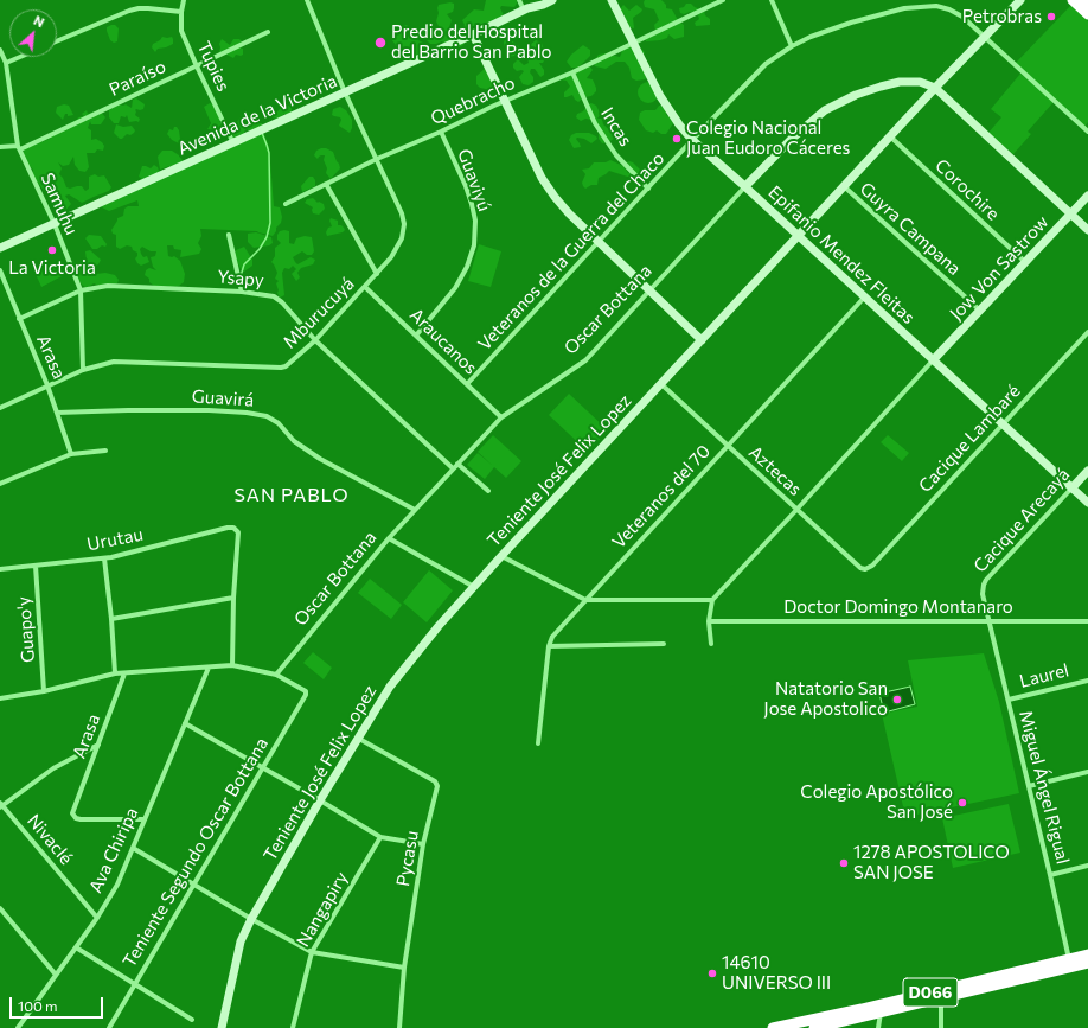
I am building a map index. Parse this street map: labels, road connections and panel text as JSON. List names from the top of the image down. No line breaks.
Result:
{"streets":{"highway":["D066"],"main road":["Avenida de la Victoria","Epifanio Mendez Fleitas","Jow Von Sastrow","Oscar Bottana","Teniente José Felix Lopez","Cacique Arecayá"],"street":["Tupies","Paraíso","Quebracho","Incas","Guaviyú","Corochire","Samuhu","Guyra Campana","Veteranos de la Guerra del Chaco","Ysapy","Mburucuyá","Araucanos","Arasa","Guavirá","Cacique Lambaré","Aztecas","Veteranos del 70","Urutau","Doctor Domingo Montanaro","Guapo'y","Laurel","Miguel Ángel Rigual","Nivaclé","Ava Chiripa","Teniente Segundo Oscar Bottana","Pycasu","Nangapiry"]},"crossings":[["Tupies","Paraíso"],["Tupies","Avenida de la Victoria"],["Paraíso","Samuhu"],["Quebracho","Incas"],["Quebracho","Guaviyú"],["Quebracho","Epifanio Mendez Fleitas"],["Quebracho","Mburucuyá"],["Avenida de la Victoria","Samuhu"],["Avenida de la Victoria","Mburucuyá"],["Incas","Veteranos de la Guerra del Chaco"],["Guaviyú","Araucanos"],["Corochire","Jow Von Sastrow"],["Corochire","Teniente José Felix Lopez"],["Samuhu","Ysapy"],["Samuhu","Mburucuyá"],["Guyra Campana","Jow Von Sastrow"],["Guyra Campana","Teniente José Felix Lopez"],["Veteranos de la Guerra del Chaco","Epifanio Mendez Fleitas"],["Veteranos de la Guerra del Chaco","Araucanos"],["Veteranos de la Guerra del Chaco","Teniente José Felix Lopez"],["Epifanio Mendez Fleitas","Jow Von Sastrow"],["Epifanio Mendez Fleitas","Oscar Bottana"],["Epifanio Mendez Fleitas","Cacique Lambaré"],["Epifanio Mendez Fleitas","Teniente José Felix Lopez"],["Epifanio Mendez Fleitas","Veteranos del 70"],["Epifanio Mendez Fleitas","Cacique Arecayá"],["Ysapy","Oscar Bottana"],["Ysapy","Mburucuyá"],["Ysapy","Arasa"],["Oscar Bottana","Araucanos"],["Oscar Bottana","Guavirá"],["Oscar Bottana","Teniente José Felix Lopez"],["Oscar Bottana","Teniente Segundo Oscar Bottana"],["Mburucuyá","Araucanos"],["Mburucuyá","Arasa"],["Arasa","Guavirá"],["Arasa","Ava Chiripa"],["Cacique Lambaré","Aztecas"],["Teniente José Felix Lopez","Aztecas"],["Teniente José Felix Lopez","Pycasu"],["Aztecas","Veteranos del 70"],["Cacique Arecayá","Doctor Domingo Montanaro"],["Cacique Arecayá","Miguel Ángel Rigual"],["Urutau","Guapo'y"],["Doctor Domingo Montanaro","Miguel Ángel Rigual"],["Laurel","Miguel Ángel Rigual"],["Miguel Ángel Rigual","D066"],["Nivaclé","Ava Chiripa"]],"districts":["SAN PABLO"],"places":["Petrobras","Predio del Hospital del Barrio San Pablo","Colegio Nacional Juan Eudoro Cáceres","La Victoria","Natatorio San Jose Apostolico","Colegio Apostólico San José","1278 APOSTOLICO SAN JOSE","14610 UNIVERSO III"],"scale_bar":"100 m","north":"top right"}
